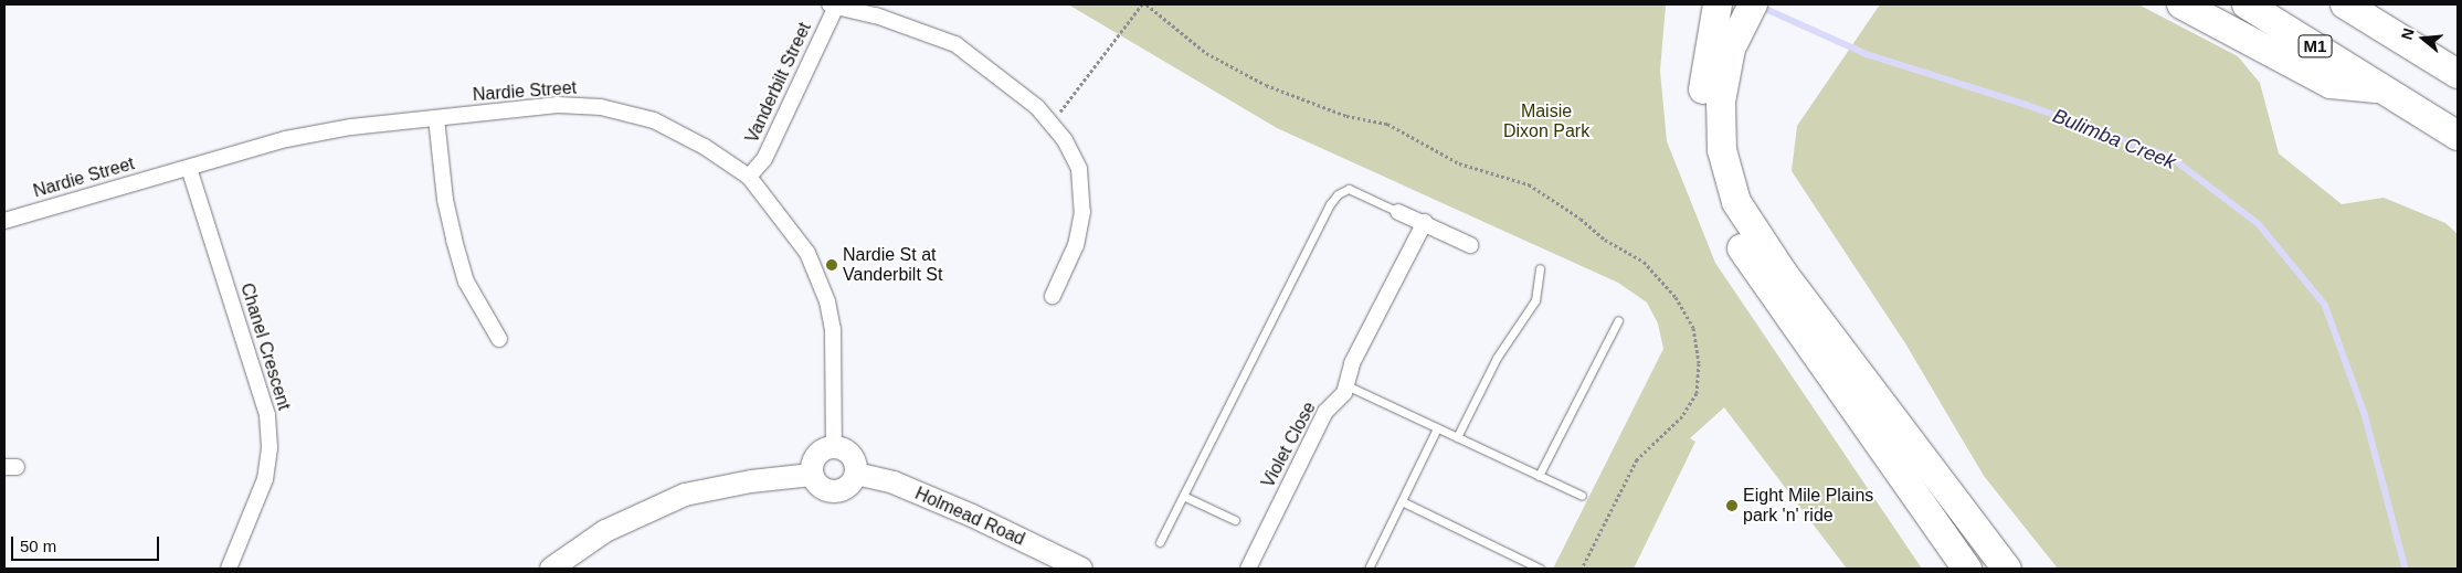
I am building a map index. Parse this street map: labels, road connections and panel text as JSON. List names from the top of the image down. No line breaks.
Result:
{"streets":{"highway":["M1"],"street":["Vanderbilt Street","Nardie Street","Chanel Crescent","Violet Close","Holmead Road"]},"crossings":[["Vanderbilt Street","Nardie Street"],["Nardie Street","Chanel Crescent"],["Nardie Street","Holmead Road"]],"water":["Bulimba Creek"],"parks":["Maisie Dixon Park"],"places":["Nardie St at Vanderbilt St","Eight Mile Plains park 'n' ride"],"scale_bar":"50 m","north":"left"}
